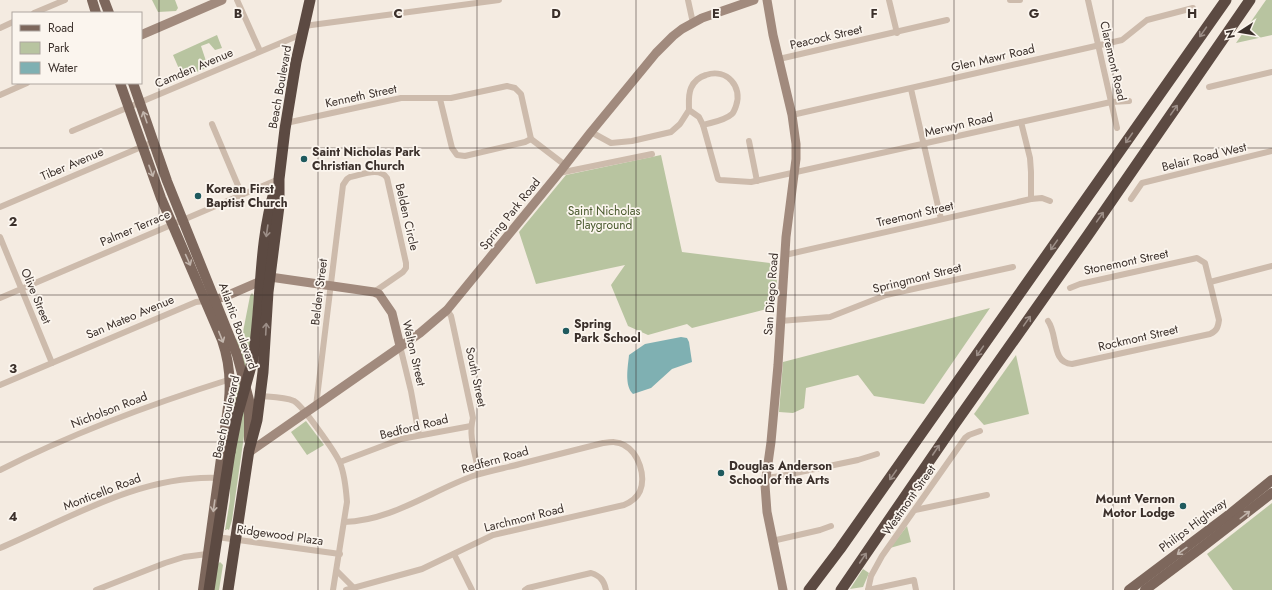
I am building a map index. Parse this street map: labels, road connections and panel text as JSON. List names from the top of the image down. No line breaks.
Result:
{"streets":{"highway":["Beach Boulevard"],"main road":["Atlantic Boulevard","Philips Highway"],"street":["Peacock Street","Glen Mawr Road","Claremont Road","Camden Avenue","Kenneth Street","Merwyn Road","Belair Road West","Tiber Avenue","Spring Park Road","Treemont Street","Belden Circle","Palmer Terrace","Stonemont Street","Springmont Street","Belden Street","San Diego Road","Olive Street","San Mateo Avenue","Rockmont Street","Walton Street","South Street","Nicholson Road","Bedford Road","Redfern Road","Monticello Road","Westmont Street","Larchmont Road","Ridgewood Plaza"]},"crossings":[["Peacock Street","San Diego Road"],["Glen Mawr Road","Claremont Road"],["Glen Mawr Road","San Diego Road"],["Claremont Road","Merwyn Road"],["Camden Avenue","Beach Boulevard"],["Camden Avenue","Atlantic Boulevard"],["Beach Boulevard","Kenneth Street"],["Beach Boulevard","Spring Park Road"],["Beach Boulevard","Palmer Terrace"],["Beach Boulevard","San Mateo Avenue"],["Beach Boulevard","Atlantic Boulevard"],["Beach Boulevard","Ridgewood Plaza"],["Merwyn Road","San Diego Road"],["Tiber Avenue","Atlantic Boulevard"],["Spring Park Road","Belden Street"],["Spring Park Road","Walton Street"],["Spring Park Road","South Street"],["Treemont Street","San Diego Road"],["Belden Circle","Belden Street"],["Belden Circle","Walton Street"],["Palmer Terrace","Olive Street"],["Palmer Terrace","Atlantic Boulevard"],["Stonemont Street","Rockmont Street"],["Springmont Street","San Diego Road"],["Olive Street","San Mateo Avenue"],["San Mateo Avenue","Atlantic Boulevard"],["Atlantic Boulevard","Nicholson Road"],["Atlantic Boulevard","Monticello Road"],["Walton Street","Bedford Road"],["South Street","Bedford Road"],["South Street","Redfern Road"],["Redfern Road","Larchmont Road"]],"parks":["Saint Nicholas Playground"],"places":["Saint Nicholas Park Christian Church","Korean First Baptist Church","Spring Park School","Douglas Anderson School of the Arts","Mount Vernon Motor Lodge"],"legend":["Road","Park","Water"],"north":"left","grid":{"columns":["B","C","D","E","F","G","H"],"rows":["2","3","4"]}}
